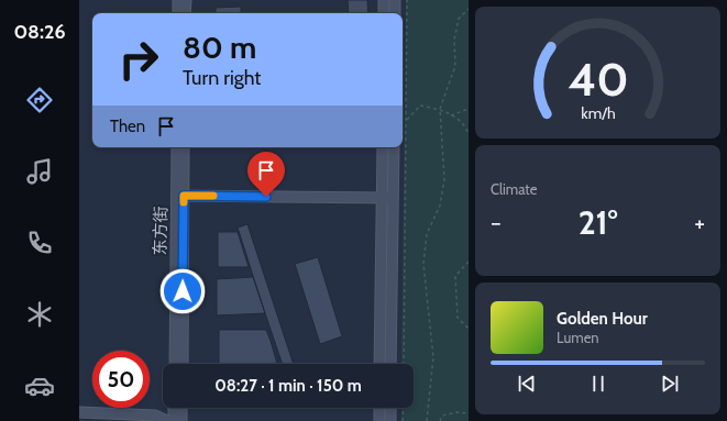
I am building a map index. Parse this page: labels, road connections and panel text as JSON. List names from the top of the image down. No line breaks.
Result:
{"streets":{"main road":["东方街"]},"page":{"tabs":"08:26","turn":["80 m","Turn right"],"then":"Then","tile":"Climate","heat":["−","21°","+"],"song":["Golden Hour","Lumen"],"limit":"50","trip":"08:27 · 1 min · 150 m","gauge":["40","km/h"]}}
